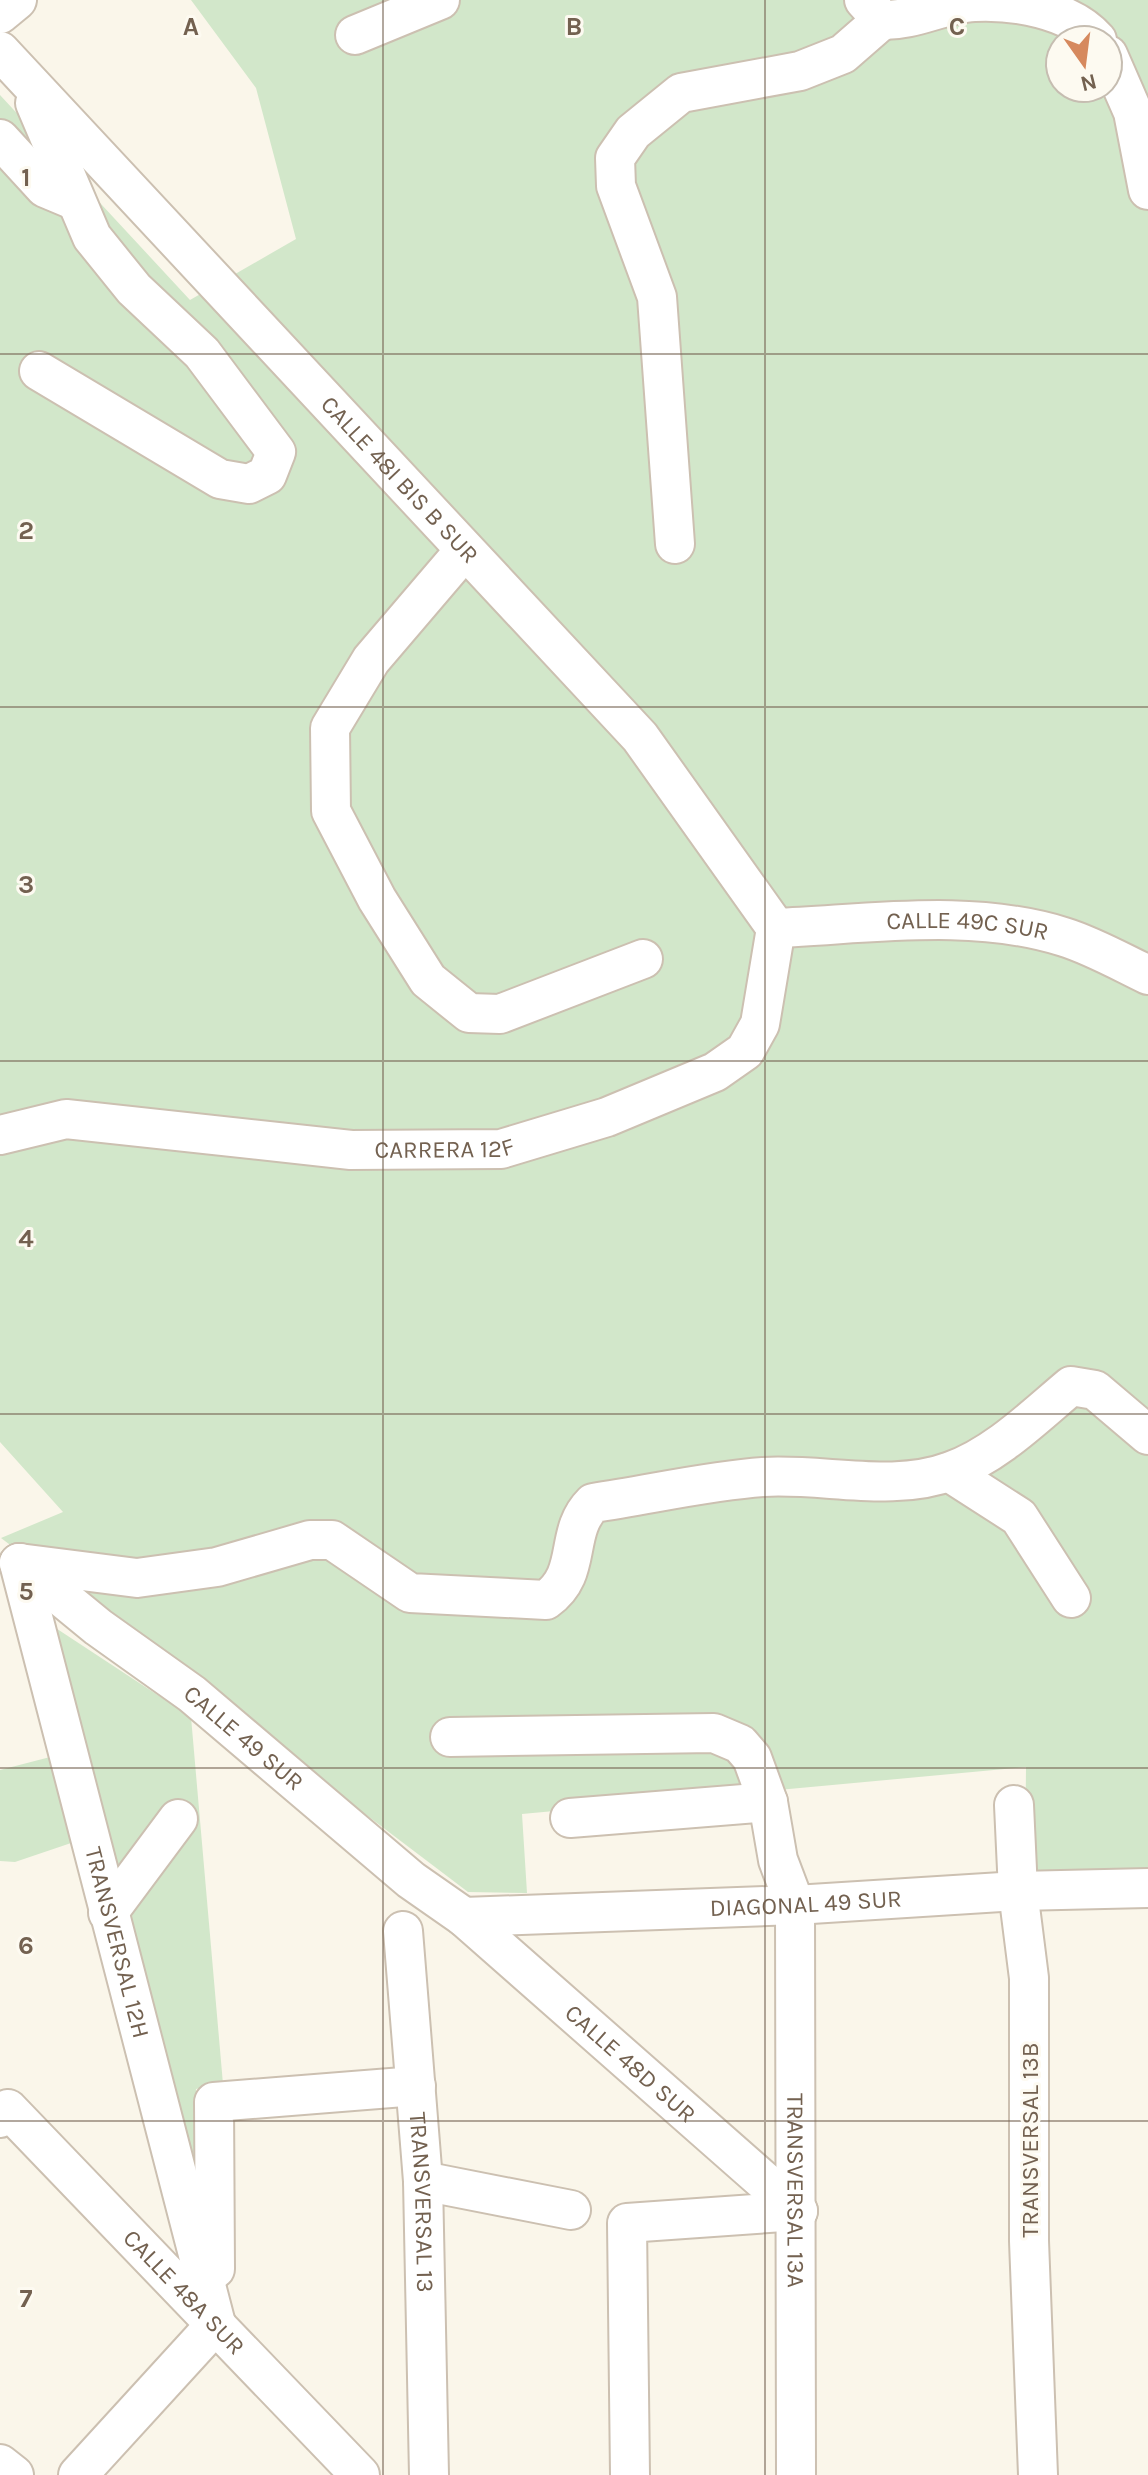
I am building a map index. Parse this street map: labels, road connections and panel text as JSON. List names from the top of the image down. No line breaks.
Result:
{"streets":{"street":["CALLE 48I BIS B SUR","CALLE 49C SUR","CARRERA 12F","CALLE 49 SUR","DIAGONAL 49 SUR","TRANSVERSAL 12H","CALLE 48D SUR","TRANSVERSAL 13B","TRANSVERSAL 13A","TRANSVERSAL 13","CALLE 48A SUR"]},"crossings":[["CALLE 48I BIS B SUR","CALLE 49C SUR"],["CALLE 48I BIS B SUR","CARRERA 12F"],["CALLE 49C SUR","CARRERA 12F"],["CALLE 49 SUR","DIAGONAL 49 SUR"],["CALLE 49 SUR","TRANSVERSAL 12H"],["CALLE 49 SUR","CALLE 48D SUR"],["DIAGONAL 49 SUR","CALLE 48D SUR"],["DIAGONAL 49 SUR","TRANSVERSAL 13B"],["DIAGONAL 49 SUR","TRANSVERSAL 13A"],["TRANSVERSAL 12H","CALLE 48A SUR"],["CALLE 48D SUR","TRANSVERSAL 13A"]],"north":"bottom","grid":{"columns":["A","B","C"],"rows":["1","2","3","4","5","6","7"]}}
